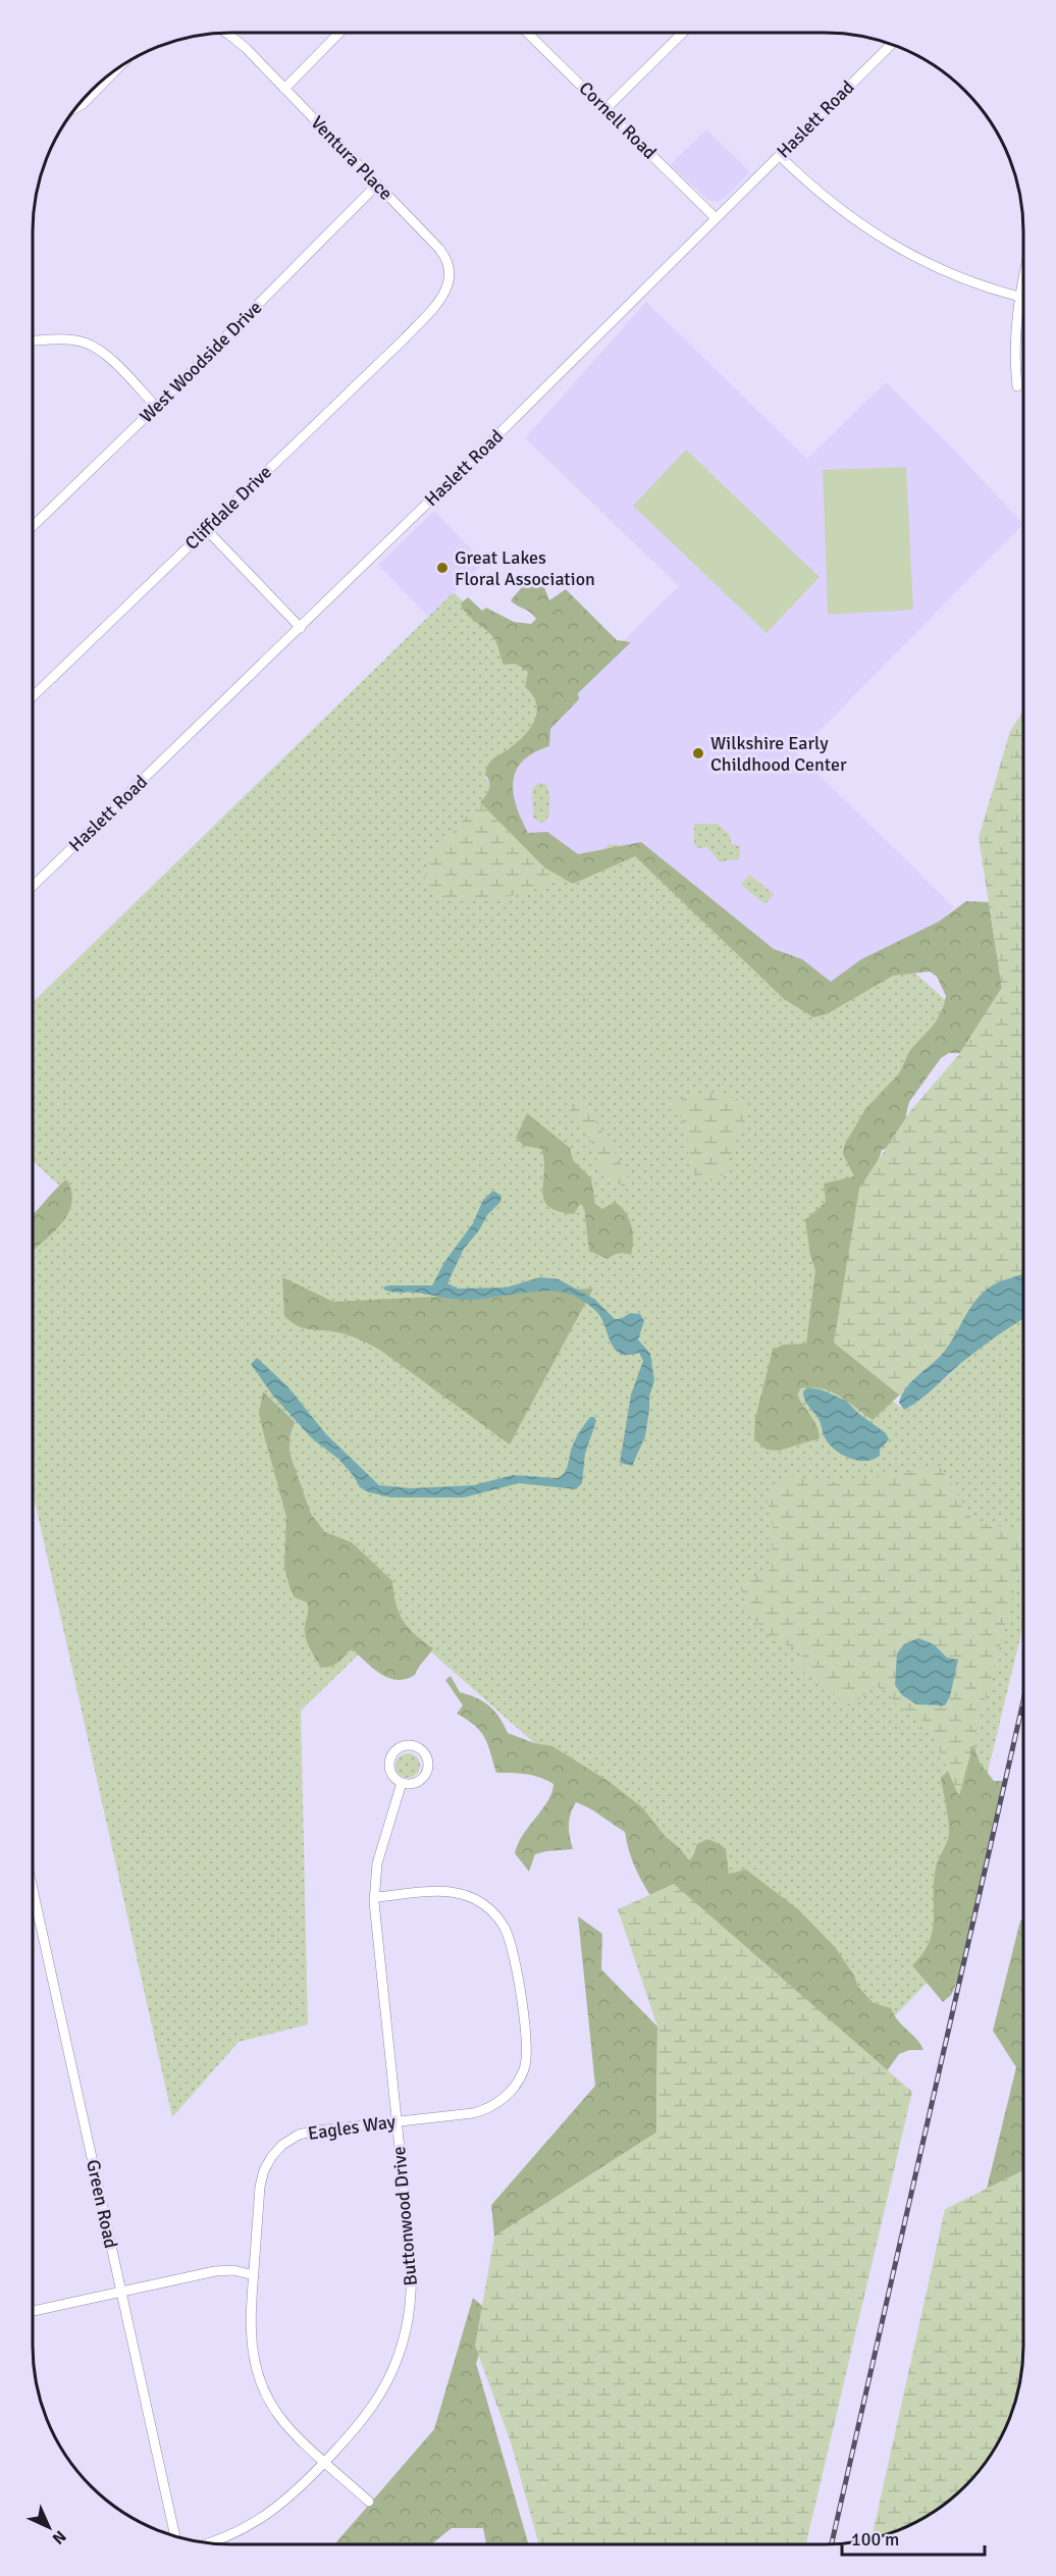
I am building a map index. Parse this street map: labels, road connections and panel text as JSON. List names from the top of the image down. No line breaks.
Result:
{"streets":{"street":["Haslett Road","Cornell Road","Ventura Place","West Woodside Drive","Cliffdale Drive","Eagles Way","Green Road","Buttonwood Drive"]},"crossings":[["Haslett Road","Cornell Road"],["Ventura Place","West Woodside Drive"],["Ventura Place","Cliffdale Drive"],["Eagles Way","Buttonwood Drive"]],"places":["Great Lakes Floral Association","Wilkshire Early Childhood Center"],"scale_bar":"100 m","north":"bottom right"}
